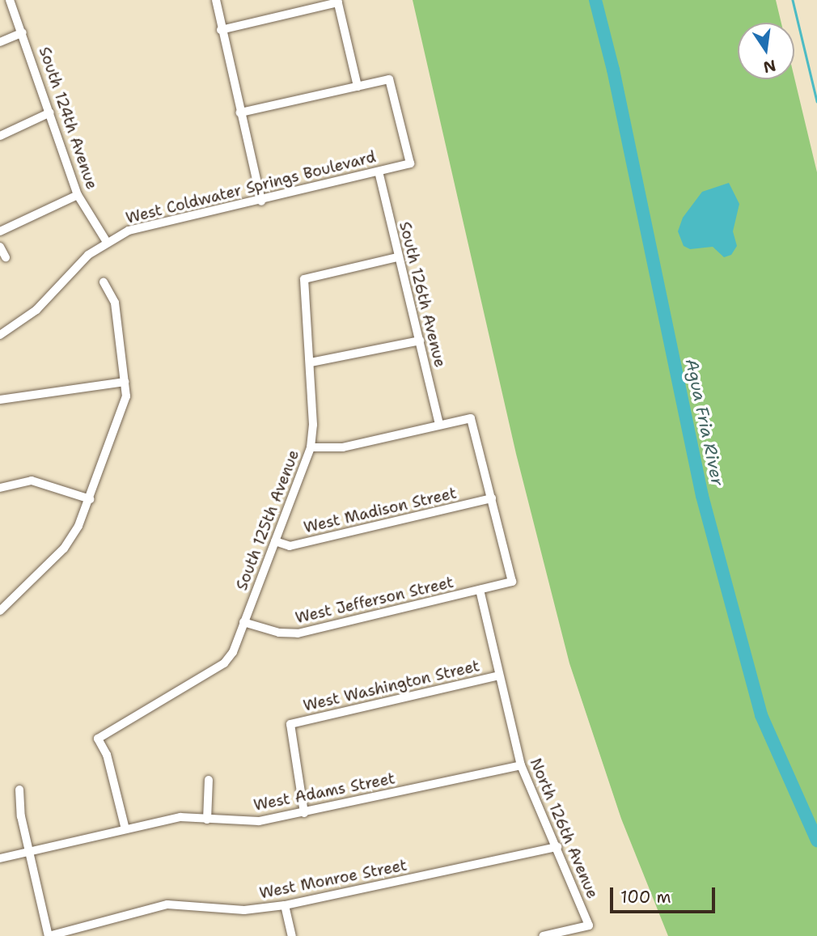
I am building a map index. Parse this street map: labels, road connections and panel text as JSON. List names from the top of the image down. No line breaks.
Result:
{"streets":{"street":["South 124th Avenue","West Coldwater Springs Boulevard","South 126th Avenue","West Madison Street","South 125th Avenue","West Jefferson Street","West Washington Street","West Adams Street","North 126th Avenue","West Monroe Street"]},"crossings":[["South 124th Avenue","West Coldwater Springs Boulevard"],["West Coldwater Springs Boulevard","South 126th Avenue"],["South 126th Avenue","South 125th Avenue"],["West Madison Street","South 125th Avenue"],["West Madison Street","West Jefferson Street"],["South 125th Avenue","West Jefferson Street"],["South 125th Avenue","West Adams Street"],["West Washington Street","West Adams Street"],["West Washington Street","North 126th Avenue"],["West Adams Street","North 126th Avenue"],["North 126th Avenue","West Monroe Street"]],"water":["Agua Fria River"],"scale_bar":"100 m","north":"bottom"}
